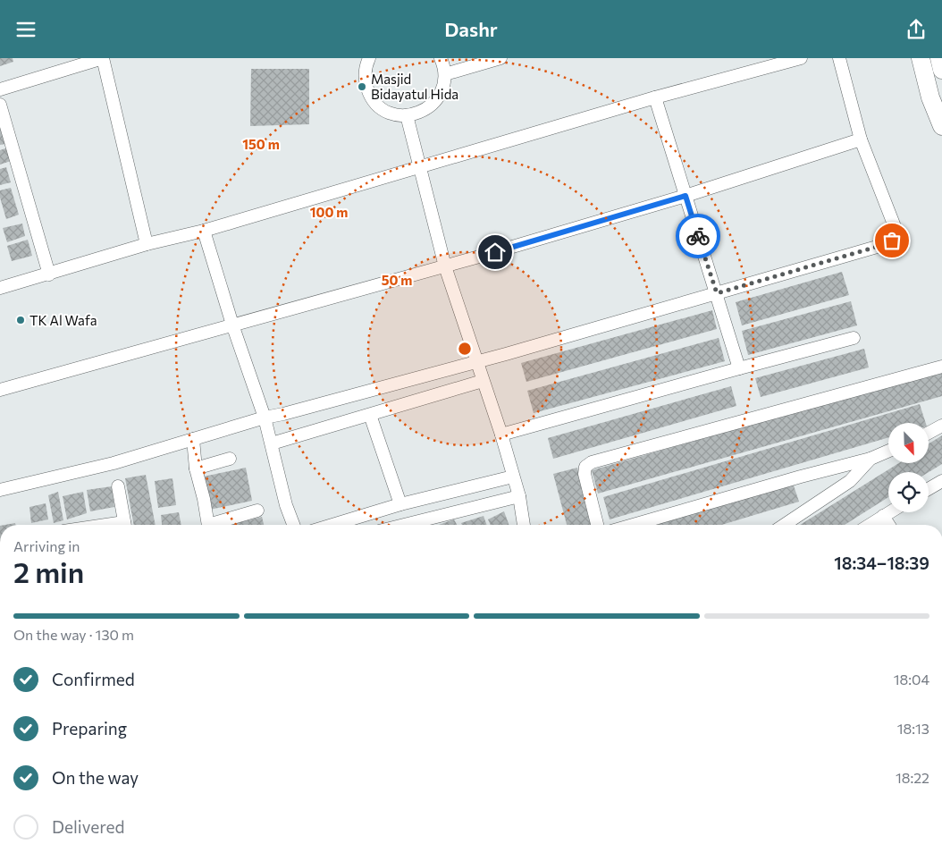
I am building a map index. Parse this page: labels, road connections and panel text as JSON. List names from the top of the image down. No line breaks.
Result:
{"places":["Masjid Bidayatul Hida","TK Al Wafa"],"north":"bottom right","page":{"header":"Dashr","heading":["2 min","Arriving in","18:34–18:39"],"bar":"On the way · 130 m","list":[["Confirmed","18:04"],["Preparing","18:13"],["On the way","18:22"],"Delivered"]},"rings":["150 m","100 m","50 m"]}
